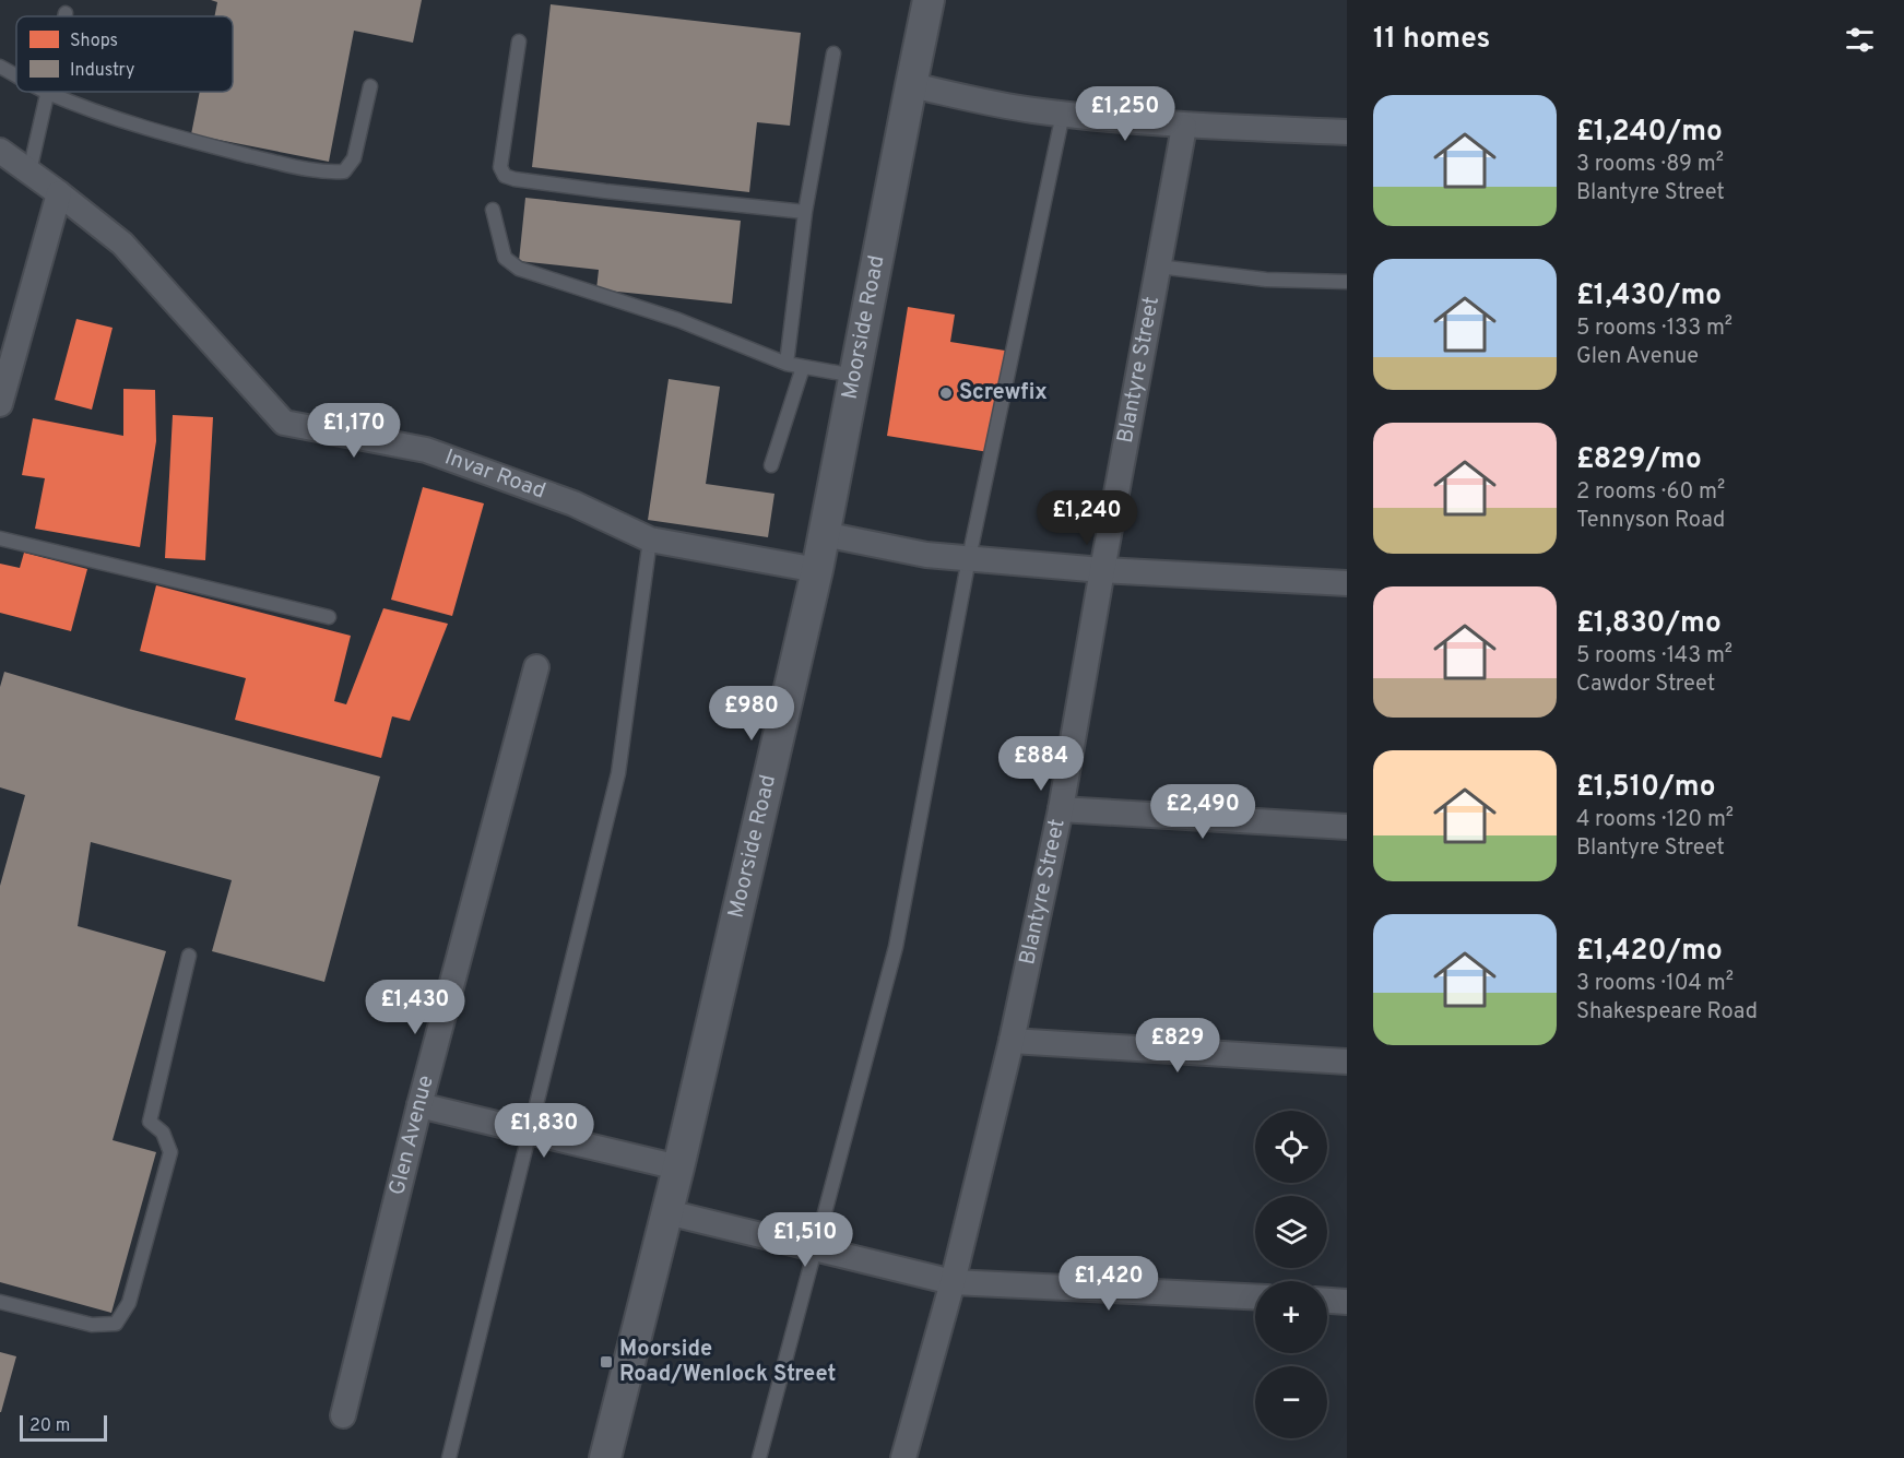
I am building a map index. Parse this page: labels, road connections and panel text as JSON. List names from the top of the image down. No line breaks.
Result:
{"streets":{"street":["Moorside Road","Blantyre Street","Invar Road","Glen Avenue"]},"crossings":[["Moorside Road","Invar Road"]],"places":{"other":["Screwfix"],"transit":["Moorside Road/Wenlock Street"]},"legend":["Shops","Industry"],"scale_bar":"20 m","page":{"heading":"11 homes","list":[{"name":"£1,240/mo","note":"3 rooms · 89 m² · Blantyre Street"},{"name":"£1,430/mo","note":"5 rooms · 133 m² · Glen Avenue"},{"name":"£829/mo","note":"2 rooms · 60 m² · Tennyson Road"},{"name":"£1,830/mo","note":"5 rooms · 143 m² · Cawdor Street"},{"name":"£1,510/mo","note":"4 rooms · 120 m² · Blantyre Street"},{"name":"£1,420/mo","note":"3 rooms · 104 m² · Shakespeare Road"}],"price":["£1,250","£1,170","£1,240","£980","£884","£2,490","£1,430","£829","£1,830","£1,510","£1,420"],"map_buttons":["+","−"],"scale":"20 m"}}
